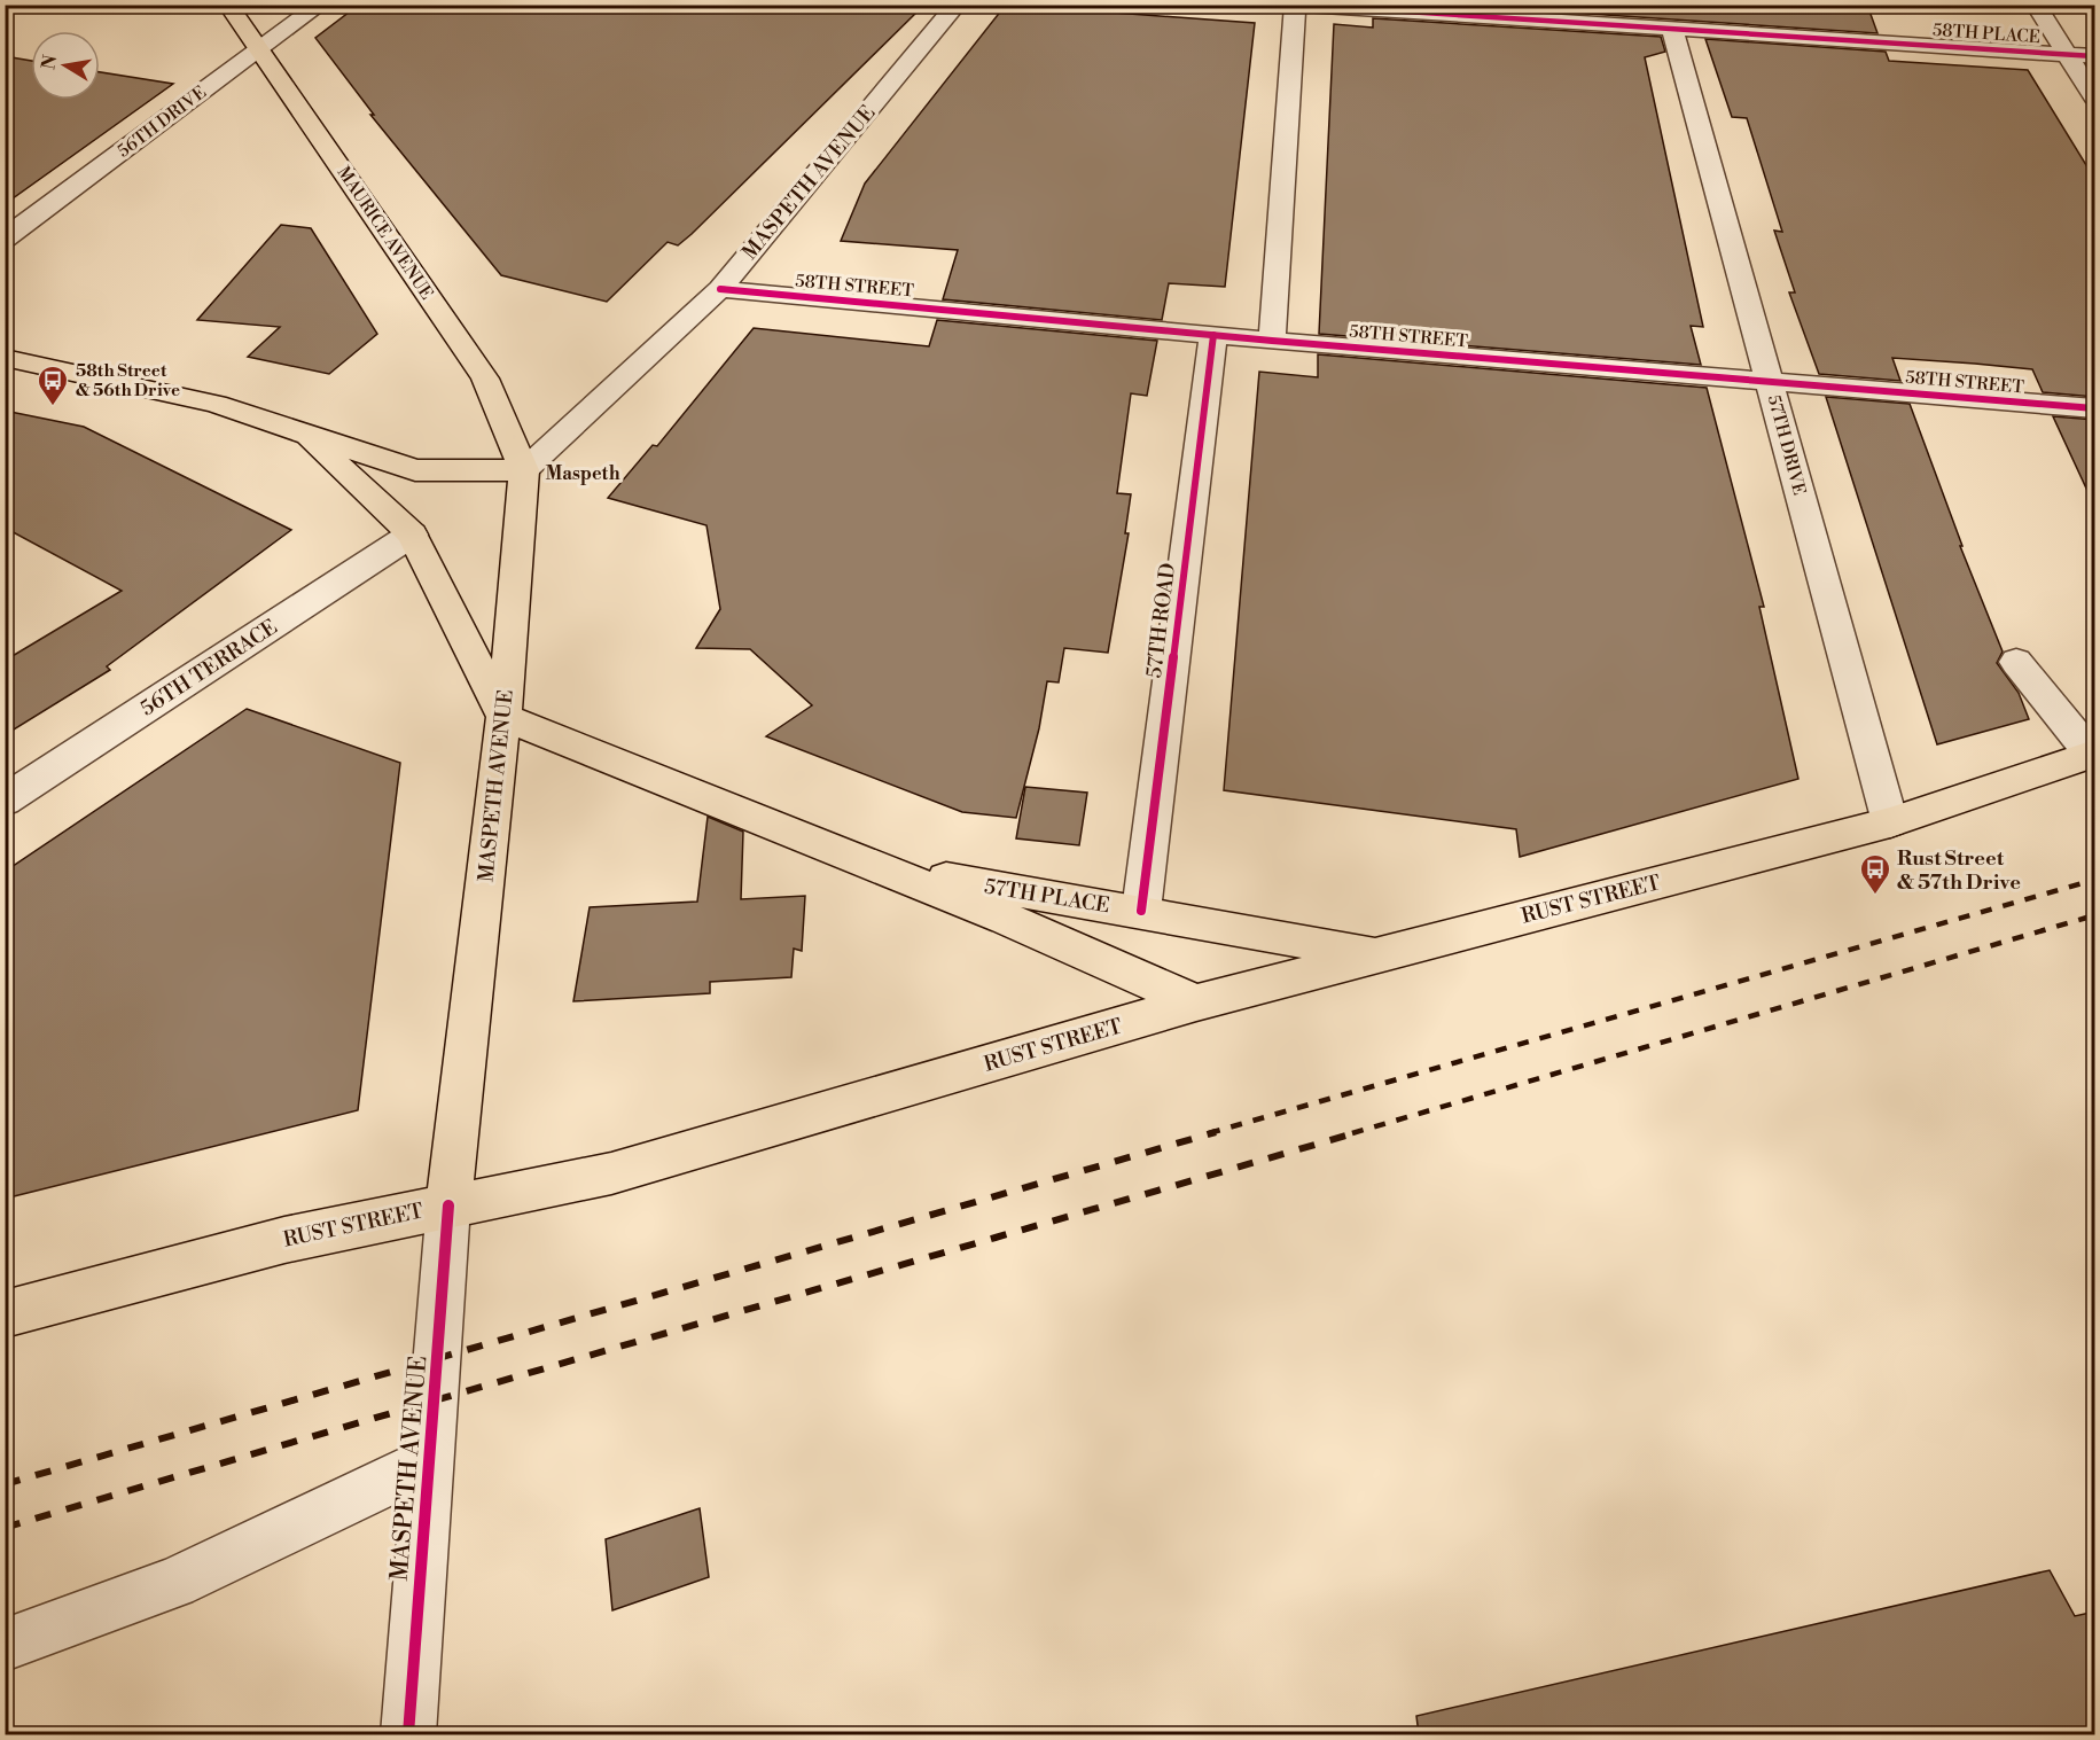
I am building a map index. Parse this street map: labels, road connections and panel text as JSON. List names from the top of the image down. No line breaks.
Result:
{"streets":{"main road":["MASPETH AVENUE","MAURICE AVENUE","57TH PLACE","RUST STREET"],"street":["58TH PLACE","56TH DRIVE","58TH STREET","57TH DRIVE","57TH ROAD","56TH TERRACE"]},"crossings":[["58TH PLACE","57TH DRIVE"],["56TH DRIVE","MAURICE AVENUE"],["MASPETH AVENUE","MAURICE AVENUE"],["MASPETH AVENUE","58TH STREET"],["MASPETH AVENUE","57TH PLACE"],["MASPETH AVENUE","RUST STREET"],["58TH STREET","57TH DRIVE"],["58TH STREET","57TH ROAD"],["57TH DRIVE","RUST STREET"],["57TH ROAD","57TH PLACE"],["57TH PLACE","RUST STREET"]],"districts":["Maspeth"],"places":{"bus stop":["58th Street & 56th Drive","Rust Street & 57th Drive"]},"north":"left"}
